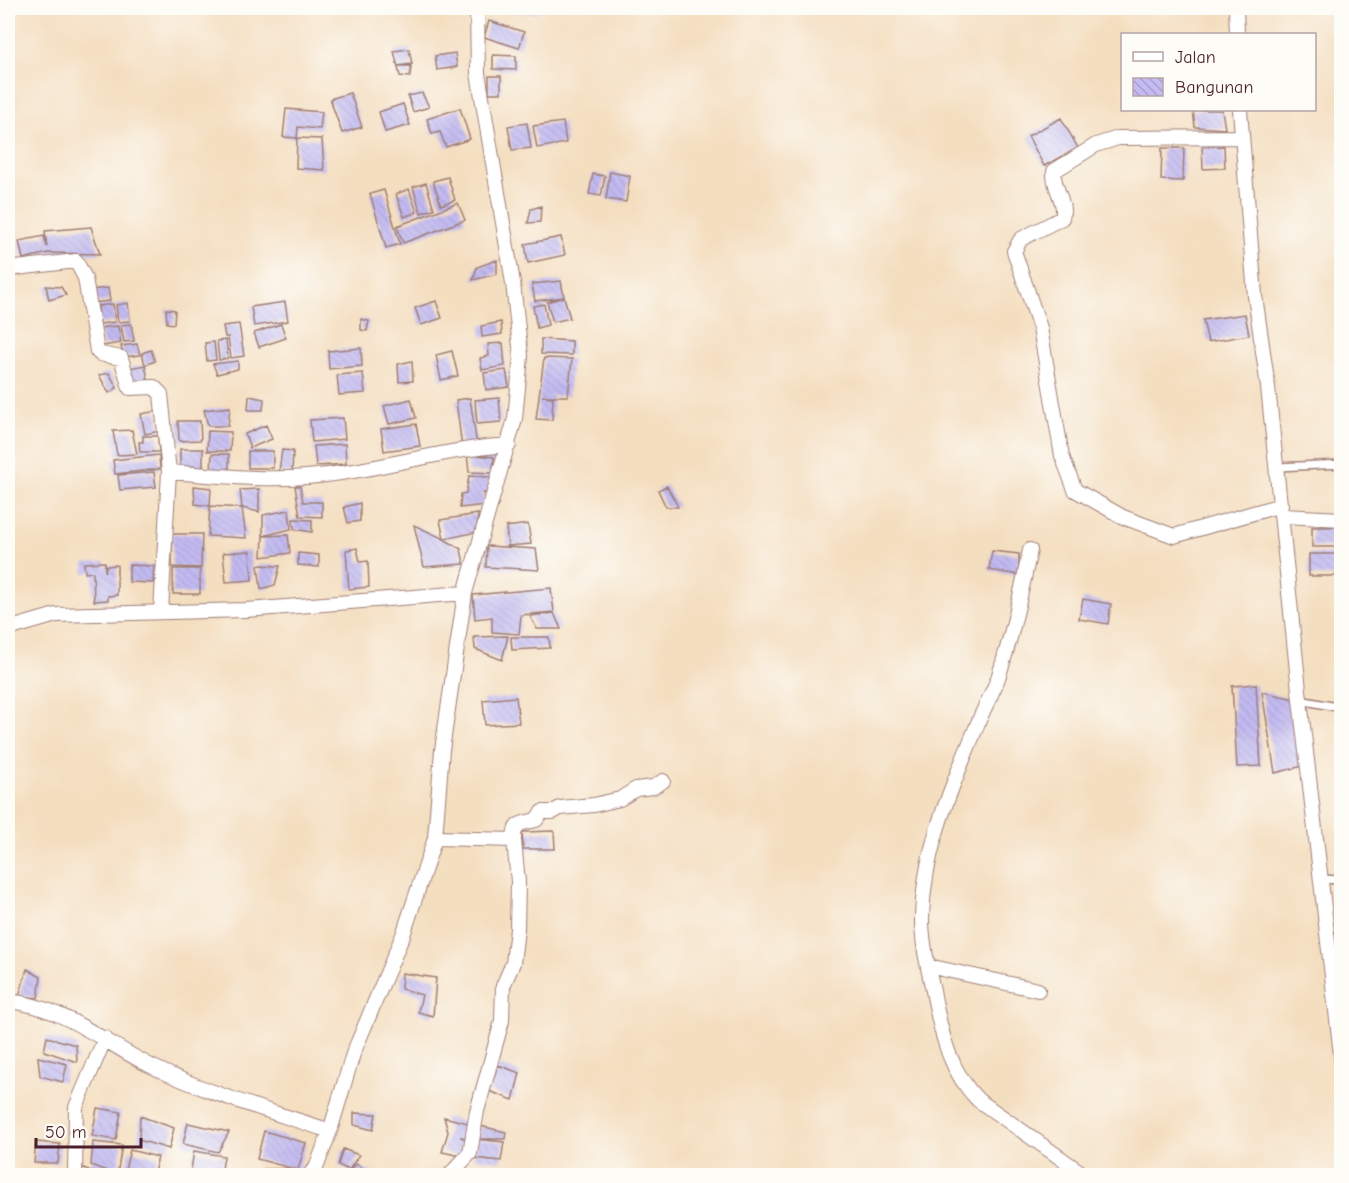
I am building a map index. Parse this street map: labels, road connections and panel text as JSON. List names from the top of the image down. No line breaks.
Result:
{"legend":["Jalan","Bangunan"],"scale_bar":"50 m"}
